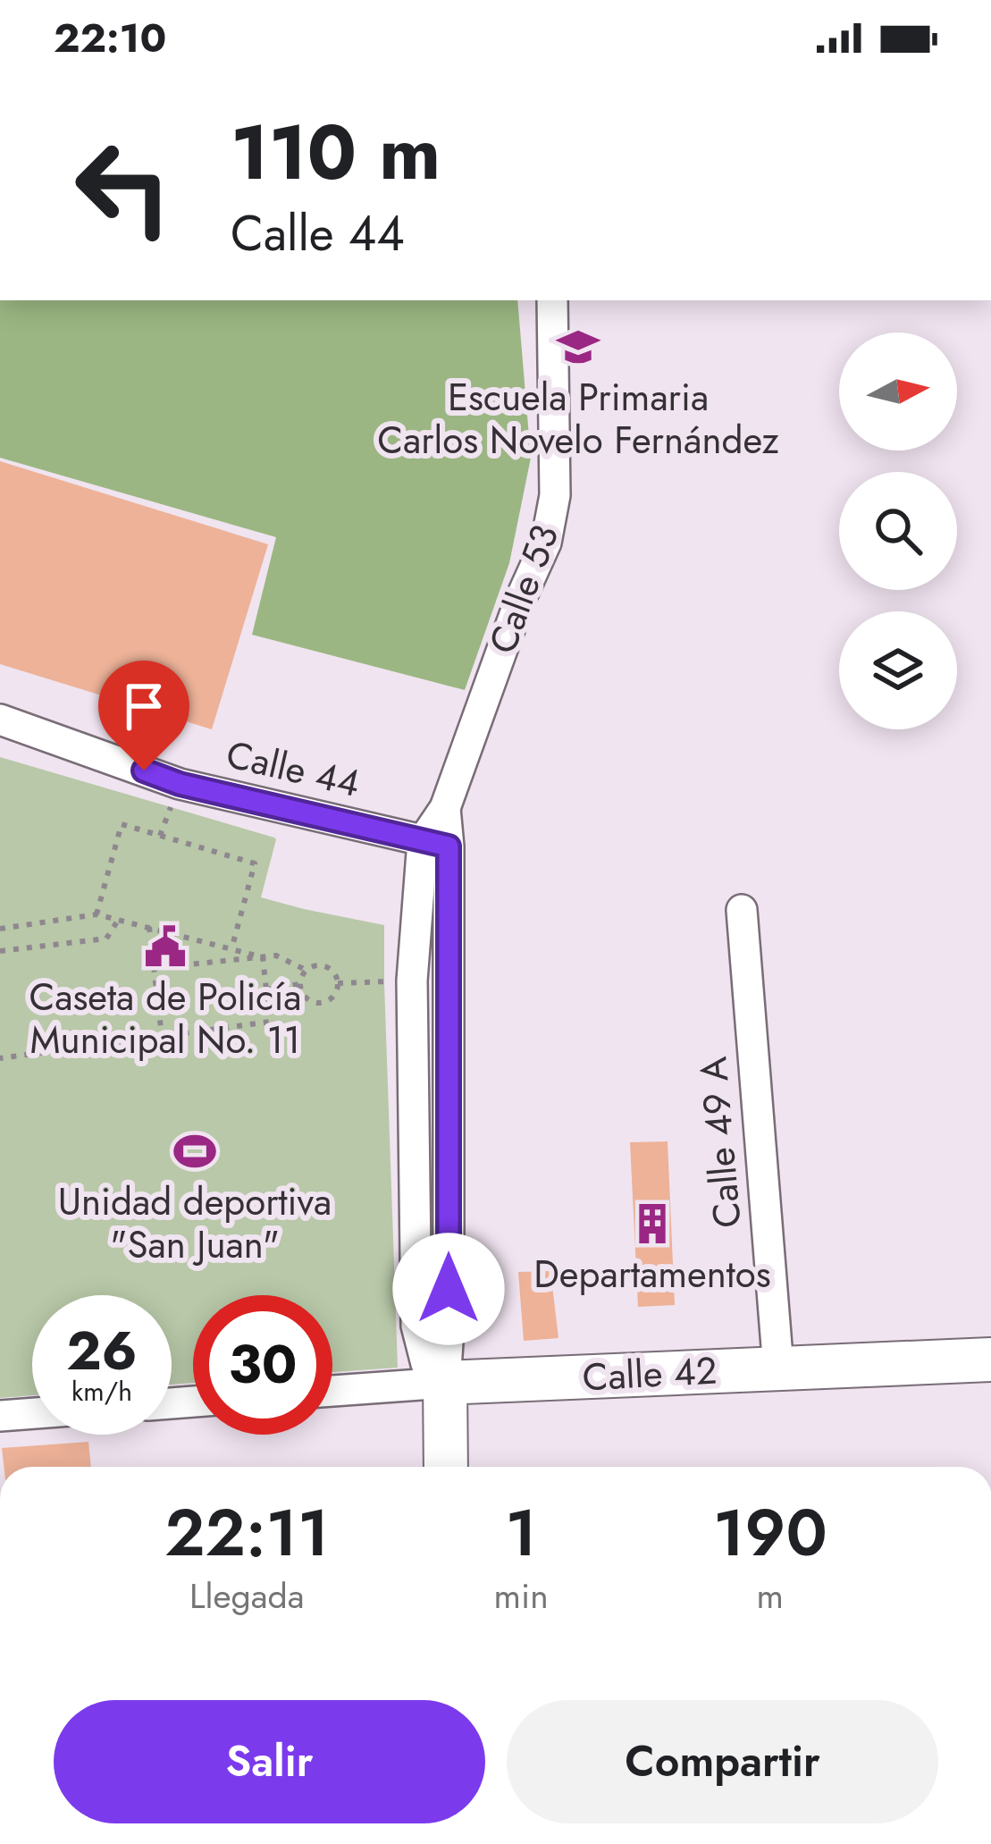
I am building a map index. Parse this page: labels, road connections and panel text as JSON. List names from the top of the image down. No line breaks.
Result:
{"streets":{"main road":["Calle 53","Calle 42"],"street":["Calle 44","Calle 49 A"]},"crossings":[["Calle 53","Calle 44"],["Calle 53","Calle 42"],["Calle 49 A","Calle 42"]],"places":{"school or university":["Escuela Primaria Carlos Novelo Fernández"],"public building":["Caseta de Policía Municipal No. 11"],"sports":["Unidad deportiva \"San Juan\""],"building":["Departamentos"]},"north":"right","page":{"status":"22:10","turn":["110 m","Calle 44"],"speed":"26 km/h","limit":"30","eta":["22:11","Llegada","1","min","190","m"],"buttons":["Salir","Compartir"]}}
